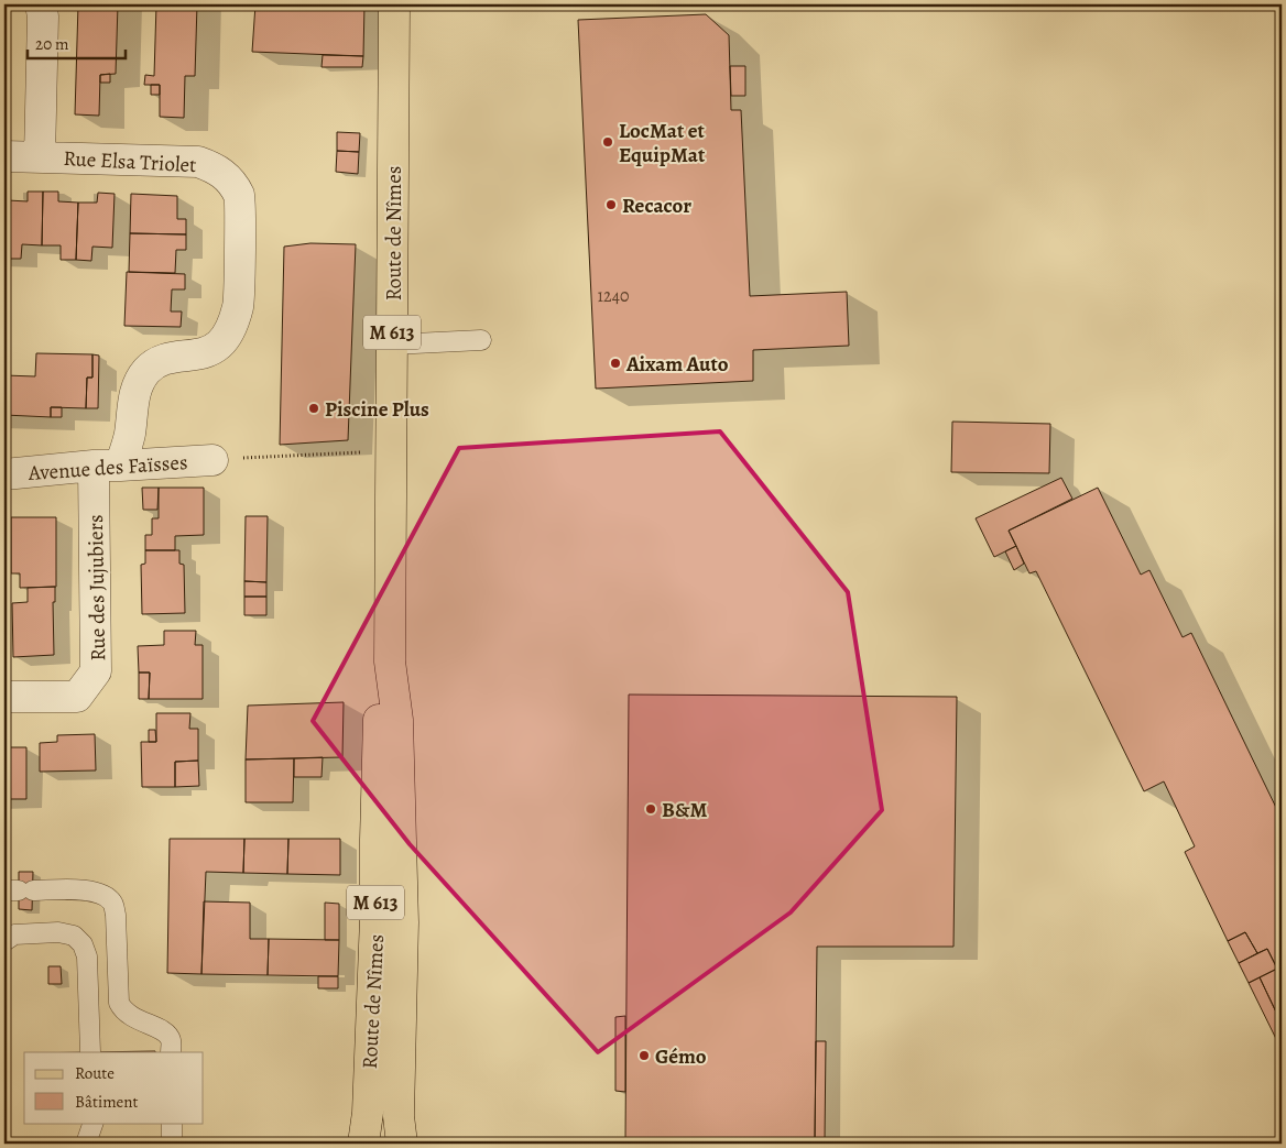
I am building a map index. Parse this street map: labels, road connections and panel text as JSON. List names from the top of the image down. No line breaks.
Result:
{"streets":{"main road":["Route de Nîmes","M 613"],"street":["Rue Elsa Triolet","Avenue des Faïsses","Rue des Jujubiers"]},"crossings":[["Rue Elsa Triolet","Avenue des Faïsses"],["Rue Elsa Triolet","Rue des Jujubiers"],["Avenue des Faïsses","Rue des Jujubiers"]],"places":["LocMat et EquipMat","Recacor","Aixam Auto","Piscine Plus","B&M","Gémo"],"house_numbers":["1240"],"legend":["Route","Bâtiment"],"scale_bar":"20 m"}
